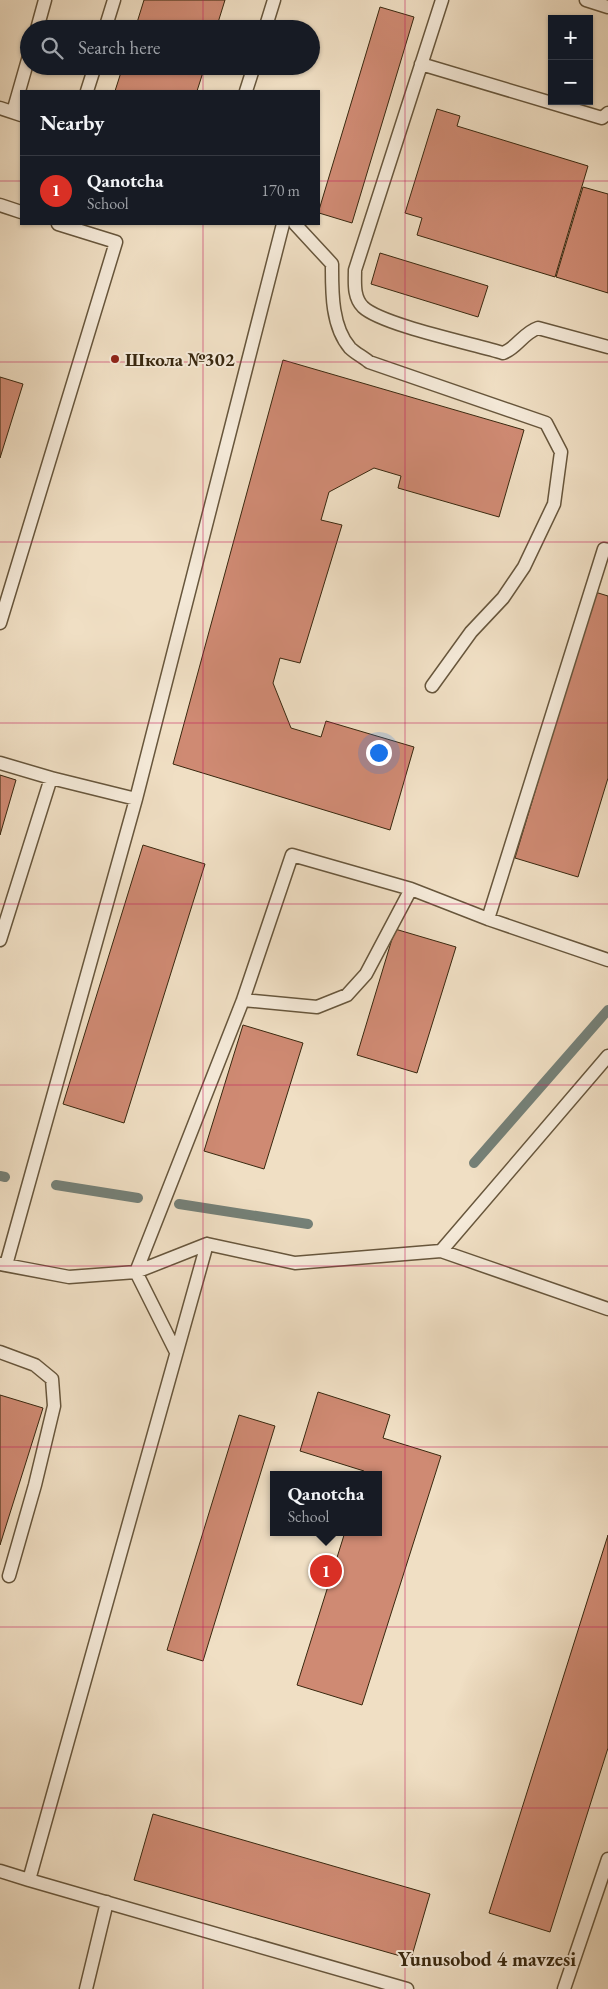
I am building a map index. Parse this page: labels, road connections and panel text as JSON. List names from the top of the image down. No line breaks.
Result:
{"districts":["Yunusobod 4 mavzesi"],"places":["Школа №302"],"page":{"map_buttons":["+","−"],"search":"Search here","heading":"Nearby","list":[{"mark":"1","name":"Qanotcha","note":"School","value":"170 m"}],"popup":["Qanotcha","School"],"pins":"1"}}
